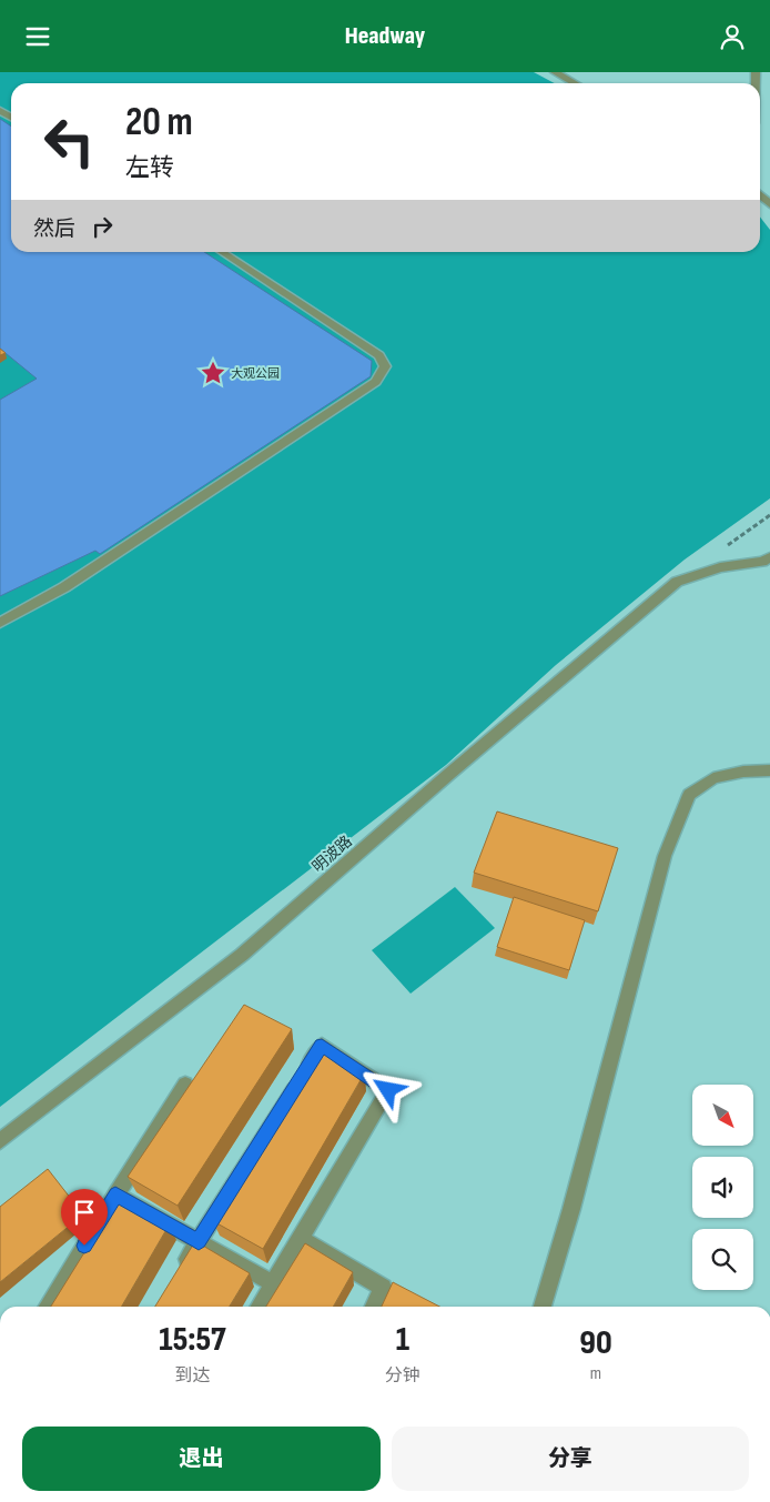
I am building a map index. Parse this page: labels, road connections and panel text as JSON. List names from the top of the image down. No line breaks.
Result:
{"streets":{"street":["明波路"]},"places":{"place":["大观公园"]},"north":"bottom right","page":{"header":"Headway","turn":["20 m","左转"],"then":"然后","eta":["15:57","到达","1","分钟","90","m"],"buttons":["退出","分享"]}}
